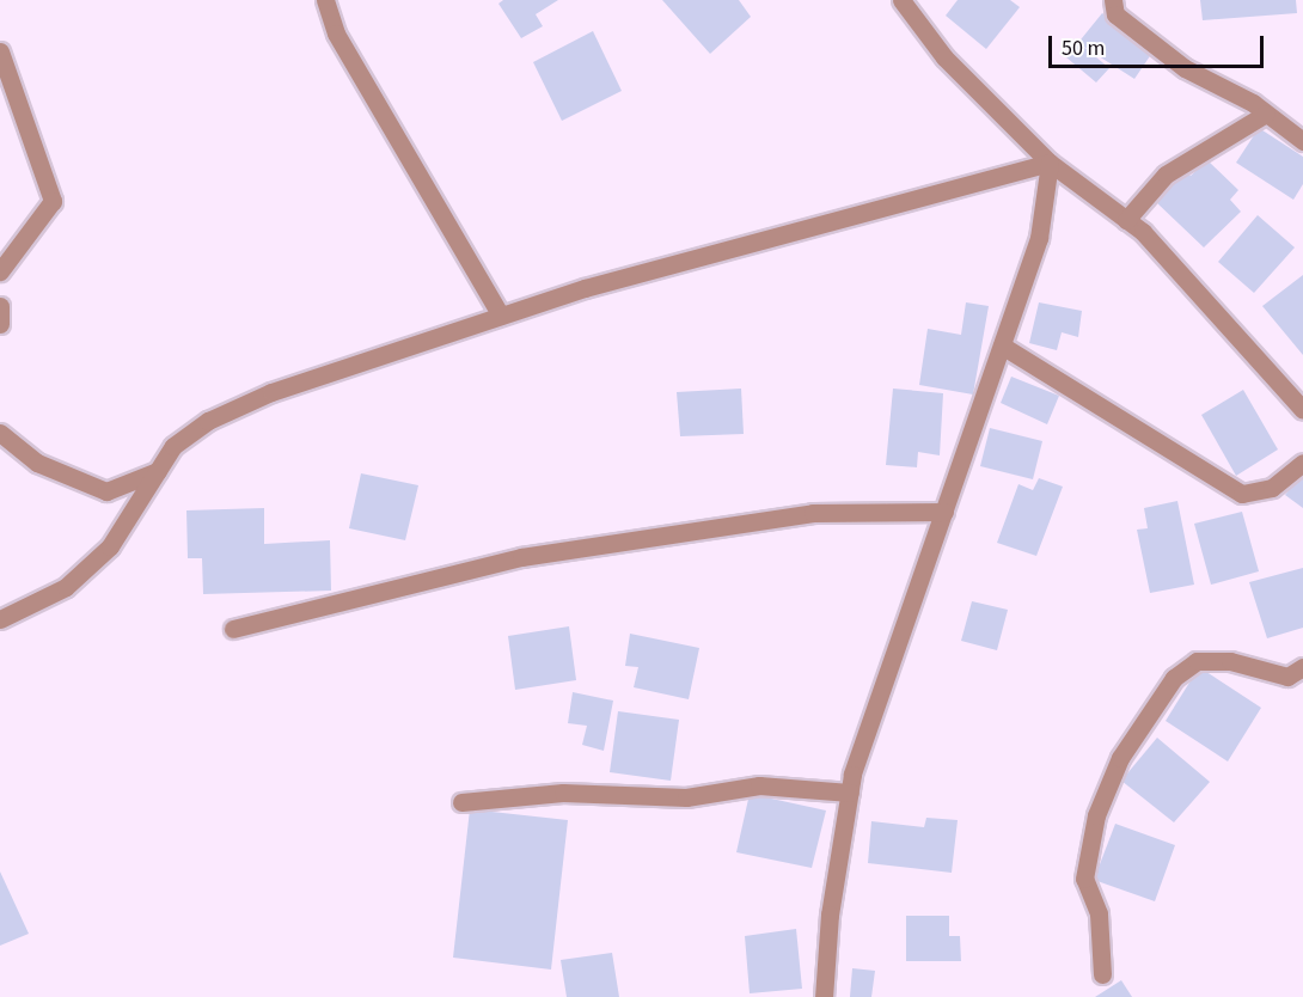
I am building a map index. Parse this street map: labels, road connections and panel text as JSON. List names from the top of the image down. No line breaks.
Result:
{"scale_bar":"50 m"}
